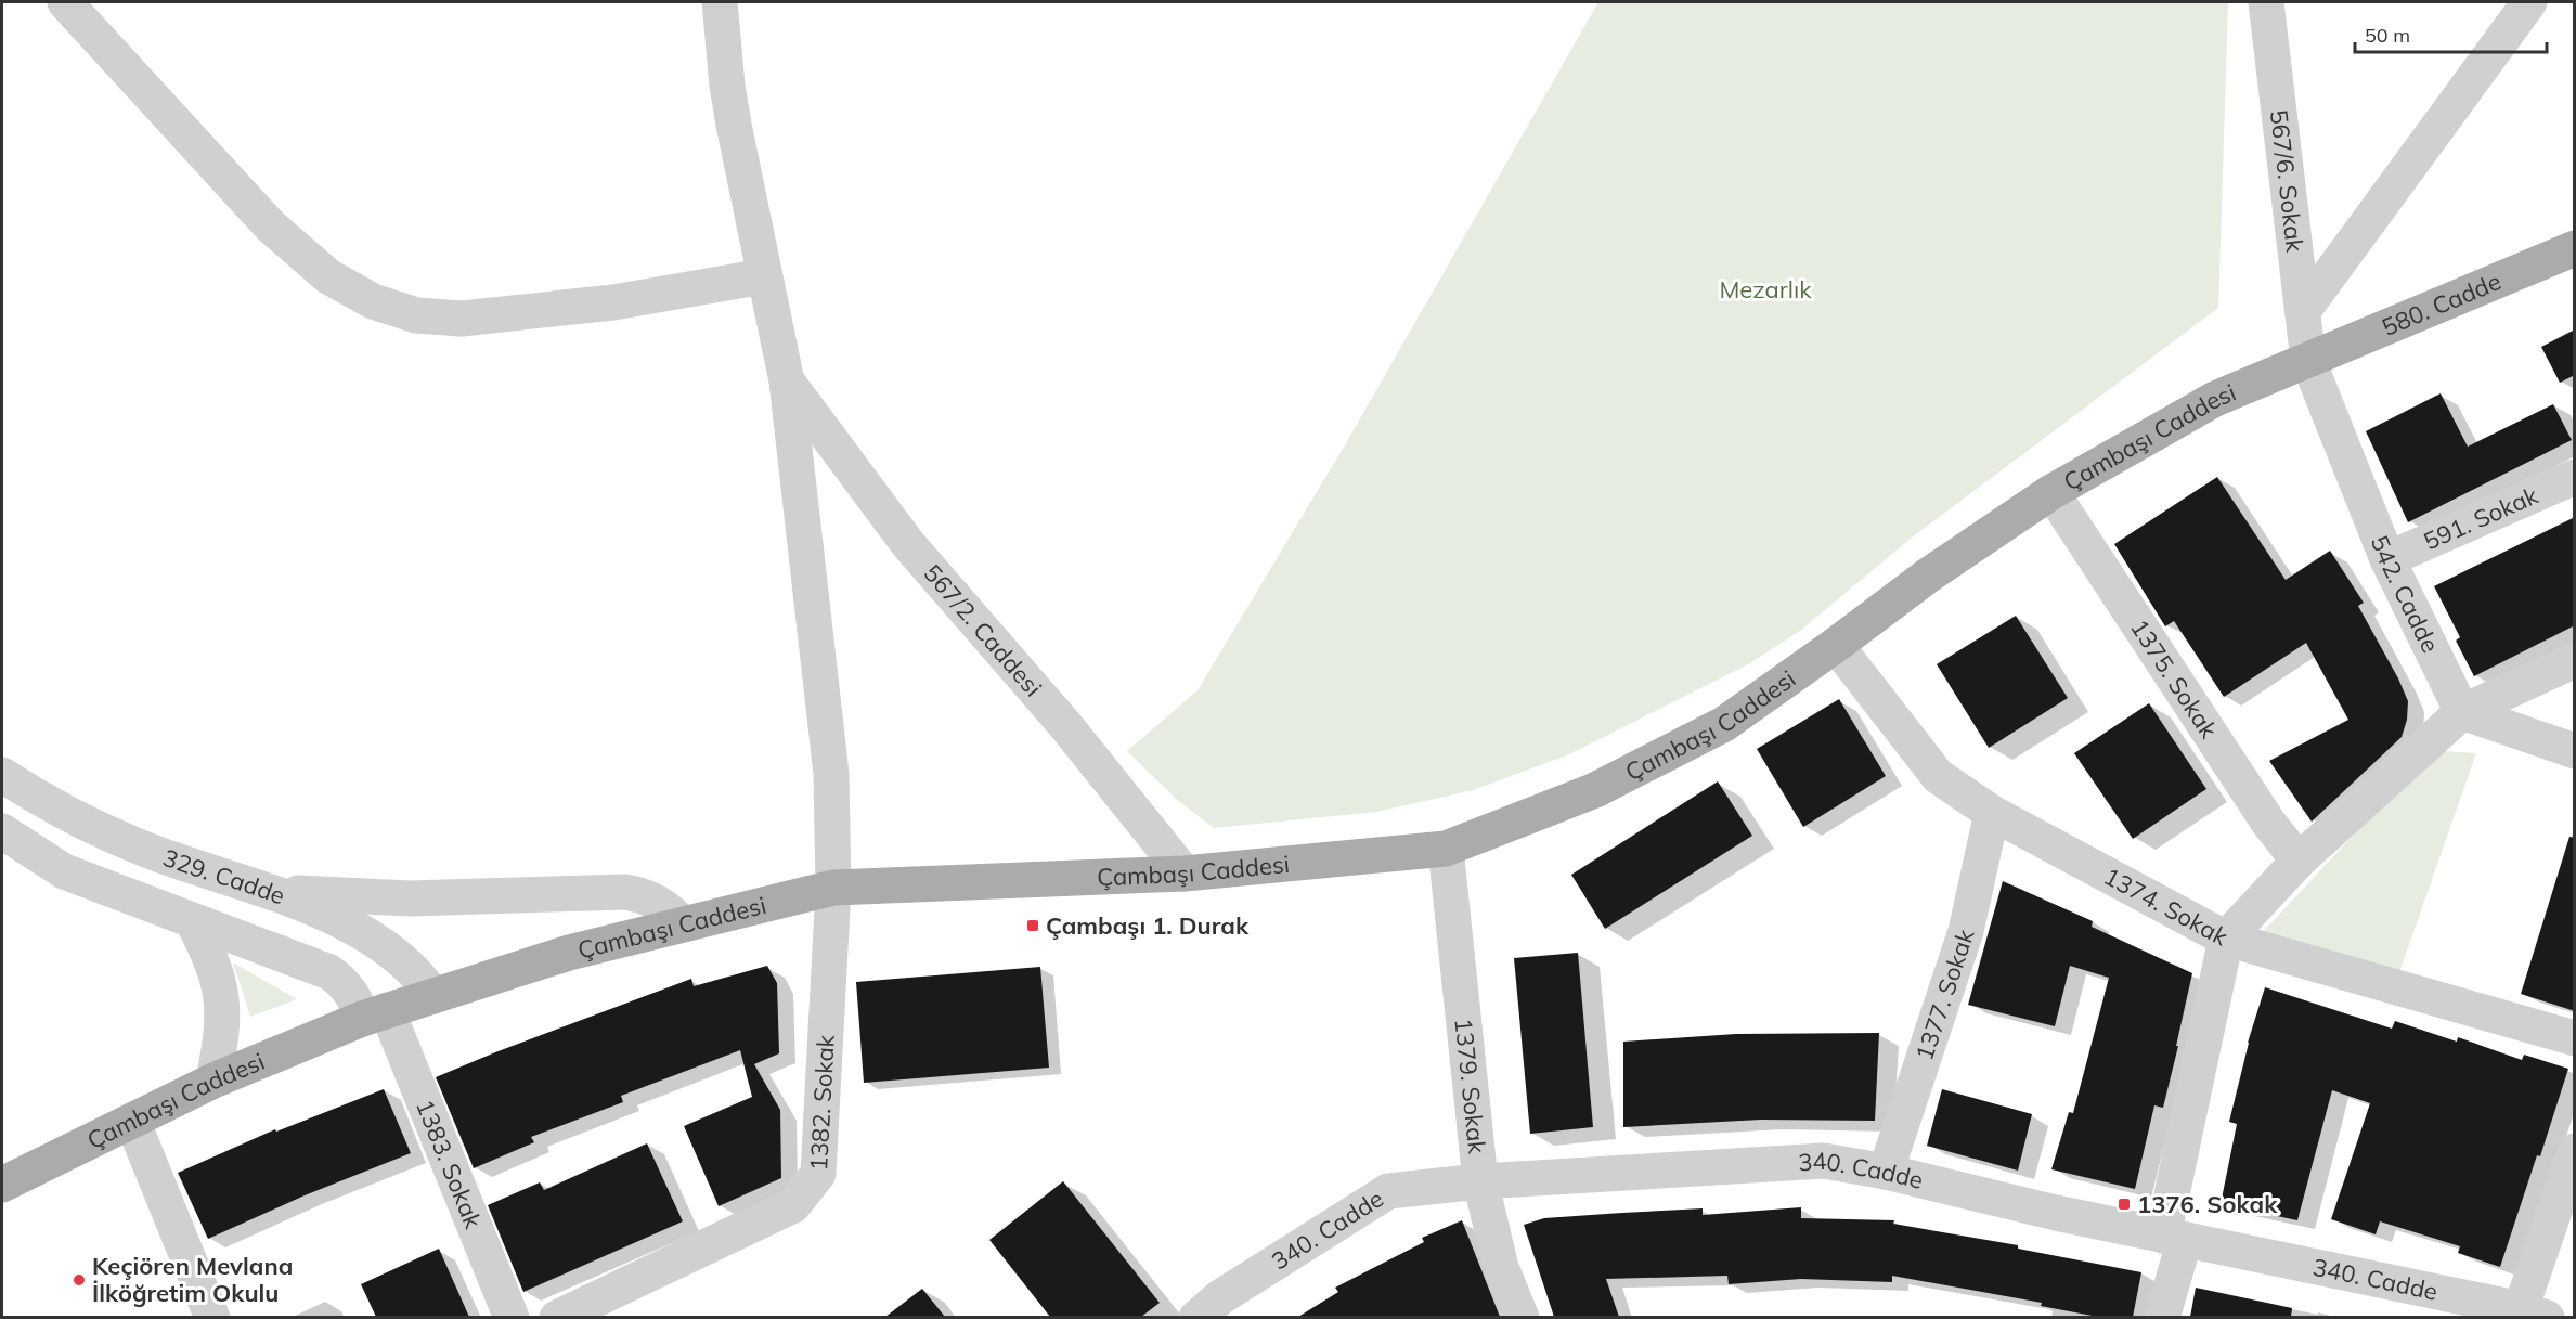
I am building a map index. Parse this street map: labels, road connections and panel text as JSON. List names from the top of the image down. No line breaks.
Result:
{"streets":{"main road":["580. Cadde","Çambaşı Caddesi"],"street":["567/6. Sokak","591. Sokak","542. Cadde","567/2. Caddesi","1375. Sokak","329. Cadde","1374. Sokak","1377. Sokak","1379. Sokak","1382. Sokak","1383. Sokak","340. Cadde"]},"crossings":[["567/6. Sokak","580. Cadde"],["567/6. Sokak","Çambaşı Caddesi"],["567/6. Sokak","542. Cadde"],["580. Cadde","Çambaşı Caddesi"],["580. Cadde","542. Cadde"],["Çambaşı Caddesi","542. Cadde"],["Çambaşı Caddesi","567/2. Caddesi"],["Çambaşı Caddesi","1375. Sokak"],["Çambaşı Caddesi","329. Cadde"],["Çambaşı Caddesi","1374. Sokak"],["Çambaşı Caddesi","1379. Sokak"],["Çambaşı Caddesi","1382. Sokak"],["Çambaşı Caddesi","1383. Sokak"],["591. Sokak","542. Cadde"],["567/2. Caddesi","1382. Sokak"],["329. Cadde","1383. Sokak"],["1374. Sokak","1377. Sokak"],["1377. Sokak","340. Cadde"],["1379. Sokak","340. Cadde"]],"parks":["Mezarlık"],"places":{"transit":["Çambaşı 1. Durak","1376. Sokak"],"other":["Keçiören Mevlana İlköğretim Okulu"]},"scale_bar":"50 m"}
